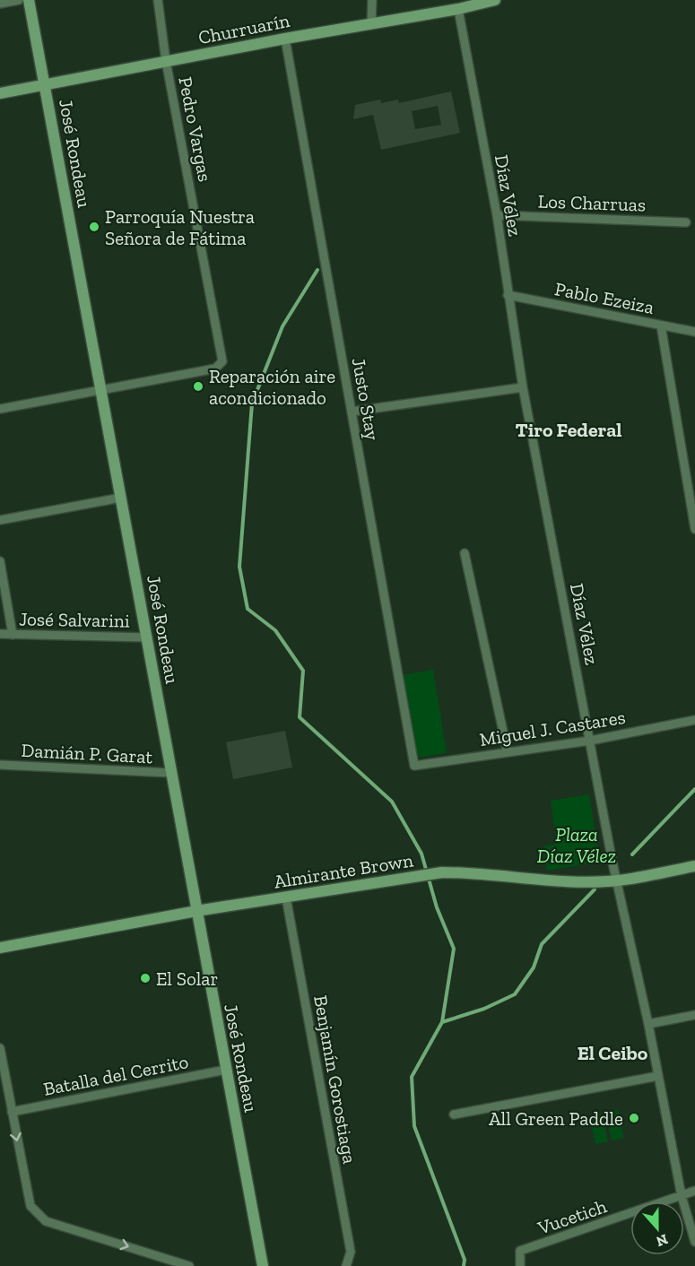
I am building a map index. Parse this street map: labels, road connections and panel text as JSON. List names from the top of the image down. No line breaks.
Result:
{"streets":{"street":["Churruarín","Pedro Vargas","José Rondeau","Díaz Vélez","Los Charruas","Pablo Ezeiza","Justo Stay","José Salvarini","Miguel J. Castares","Damián P. Garat","Almirante Brown","Batalla del Cerrito","Benjamín Gorostiaga","Vucetich"]},"crossings":[["Churruarín","Pedro Vargas"],["Churruarín","José Rondeau"],["Churruarín","Díaz Vélez"],["Churruarín","Justo Stay"],["Pedro Vargas","José Rondeau"],["José Rondeau","José Salvarini"],["José Rondeau","Damián P. Garat"],["José Rondeau","Almirante Brown"],["José Rondeau","Batalla del Cerrito"],["Díaz Vélez","Los Charruas"],["Díaz Vélez","Pablo Ezeiza"],["Díaz Vélez","Miguel J. Castares"],["Díaz Vélez","Almirante Brown"],["Díaz Vélez","Vucetich"],["Justo Stay","Miguel J. Castares"],["Almirante Brown","Benjamín Gorostiaga"]],"districts":["Tiro Federal","El Ceibo"],"parks":["Plaza Díaz Vélez"],"places":["Parroquía Nuestra Señora de Fátima","Reparación aire acondicionado","El Solar","All Green Paddle"],"north":"bottom"}
